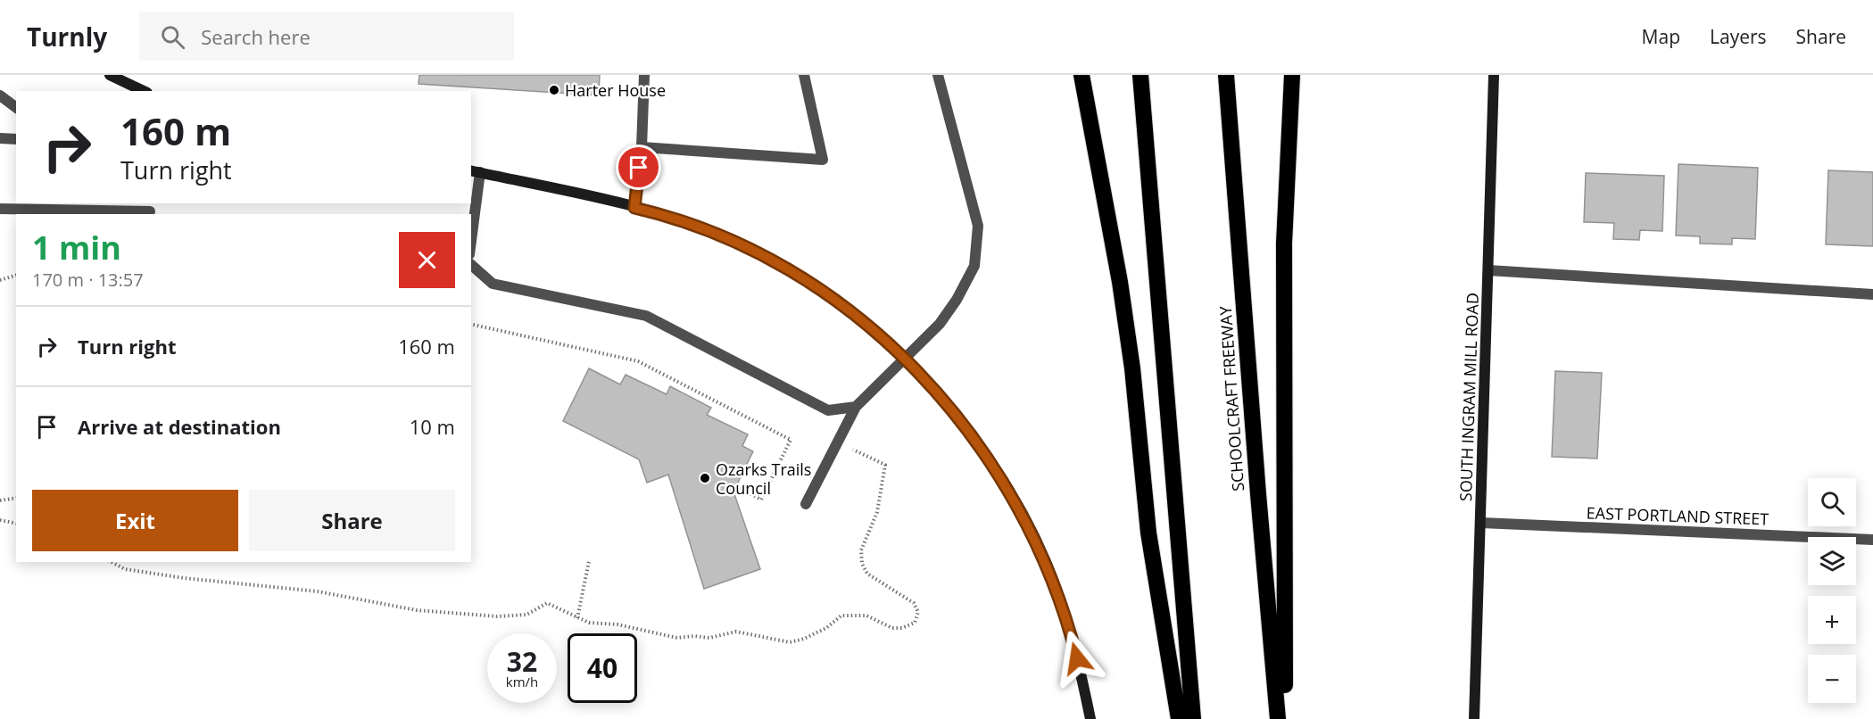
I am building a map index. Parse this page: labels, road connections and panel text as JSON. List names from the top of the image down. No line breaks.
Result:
{"streets":{"highway":["SCHOOLCRAFT FREEWAY"],"street":["SOUTH INGRAM MILL ROAD","EAST PORTLAND STREET"]},"crossings":[["SOUTH INGRAM MILL ROAD","EAST PORTLAND STREET"]],"places":["Harter House","Ozarks Trails Council"],"page":{"header":"Turnly","search":"Search here","nav":["Map","Layers","Share"],"turn":["160 m","Turn right"],"heading":["1 min","170 m · 13:57"],"list":[{"name":"Turn right","value":"160 m"},{"name":"Arrive at destination","value":"10 m"}],"map_buttons":["+","−"],"buttons":["Exit","Share"],"speed":"32 km/h","limit":"40"}}
